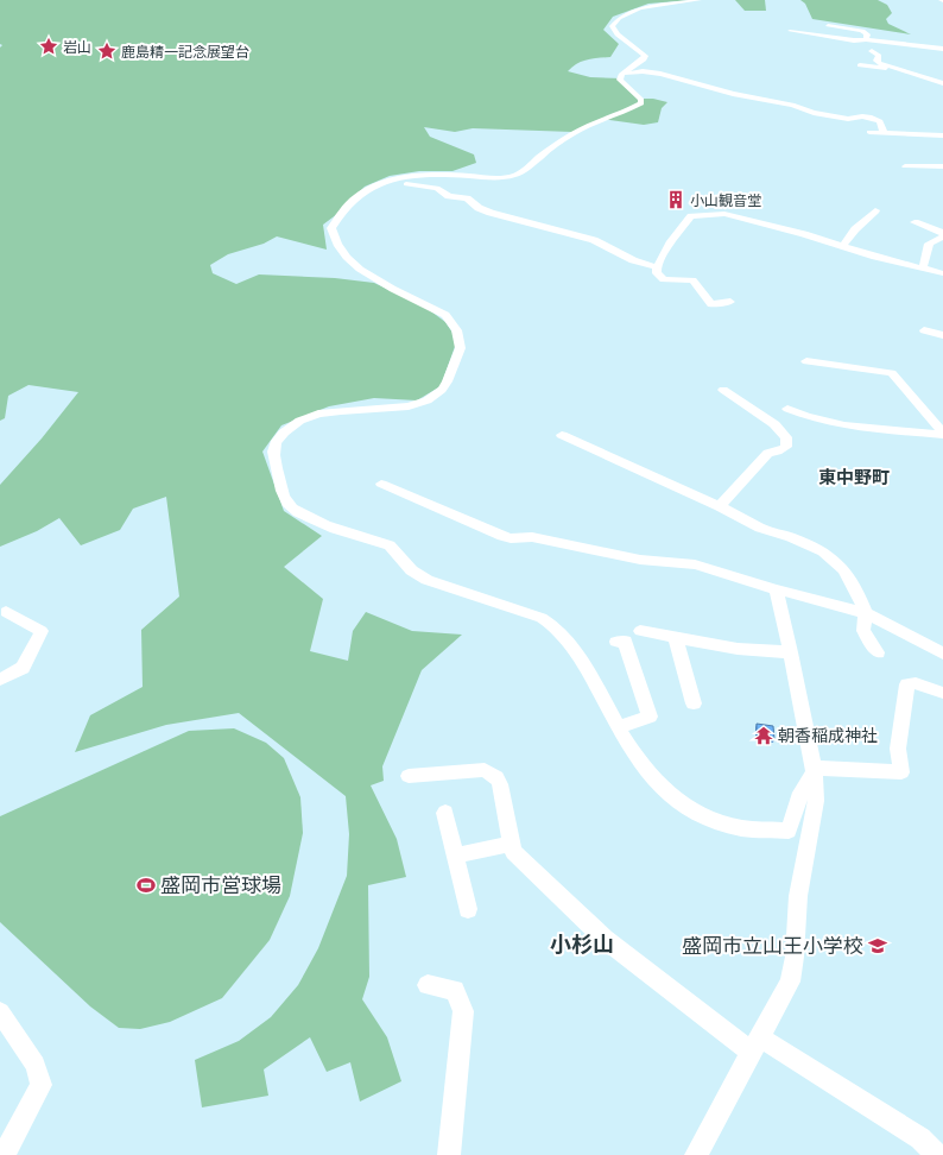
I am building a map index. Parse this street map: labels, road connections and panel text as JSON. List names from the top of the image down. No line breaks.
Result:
{"districts":["東中野町","小杉山"],"places":{"place":["岩山","鹿島精一記念展望台"],"building":["小山観音堂"],"temple":["朝香稲成神社"],"sports":["盛岡市営球場"],"school or university":["盛岡市立山王小学校"]}}
